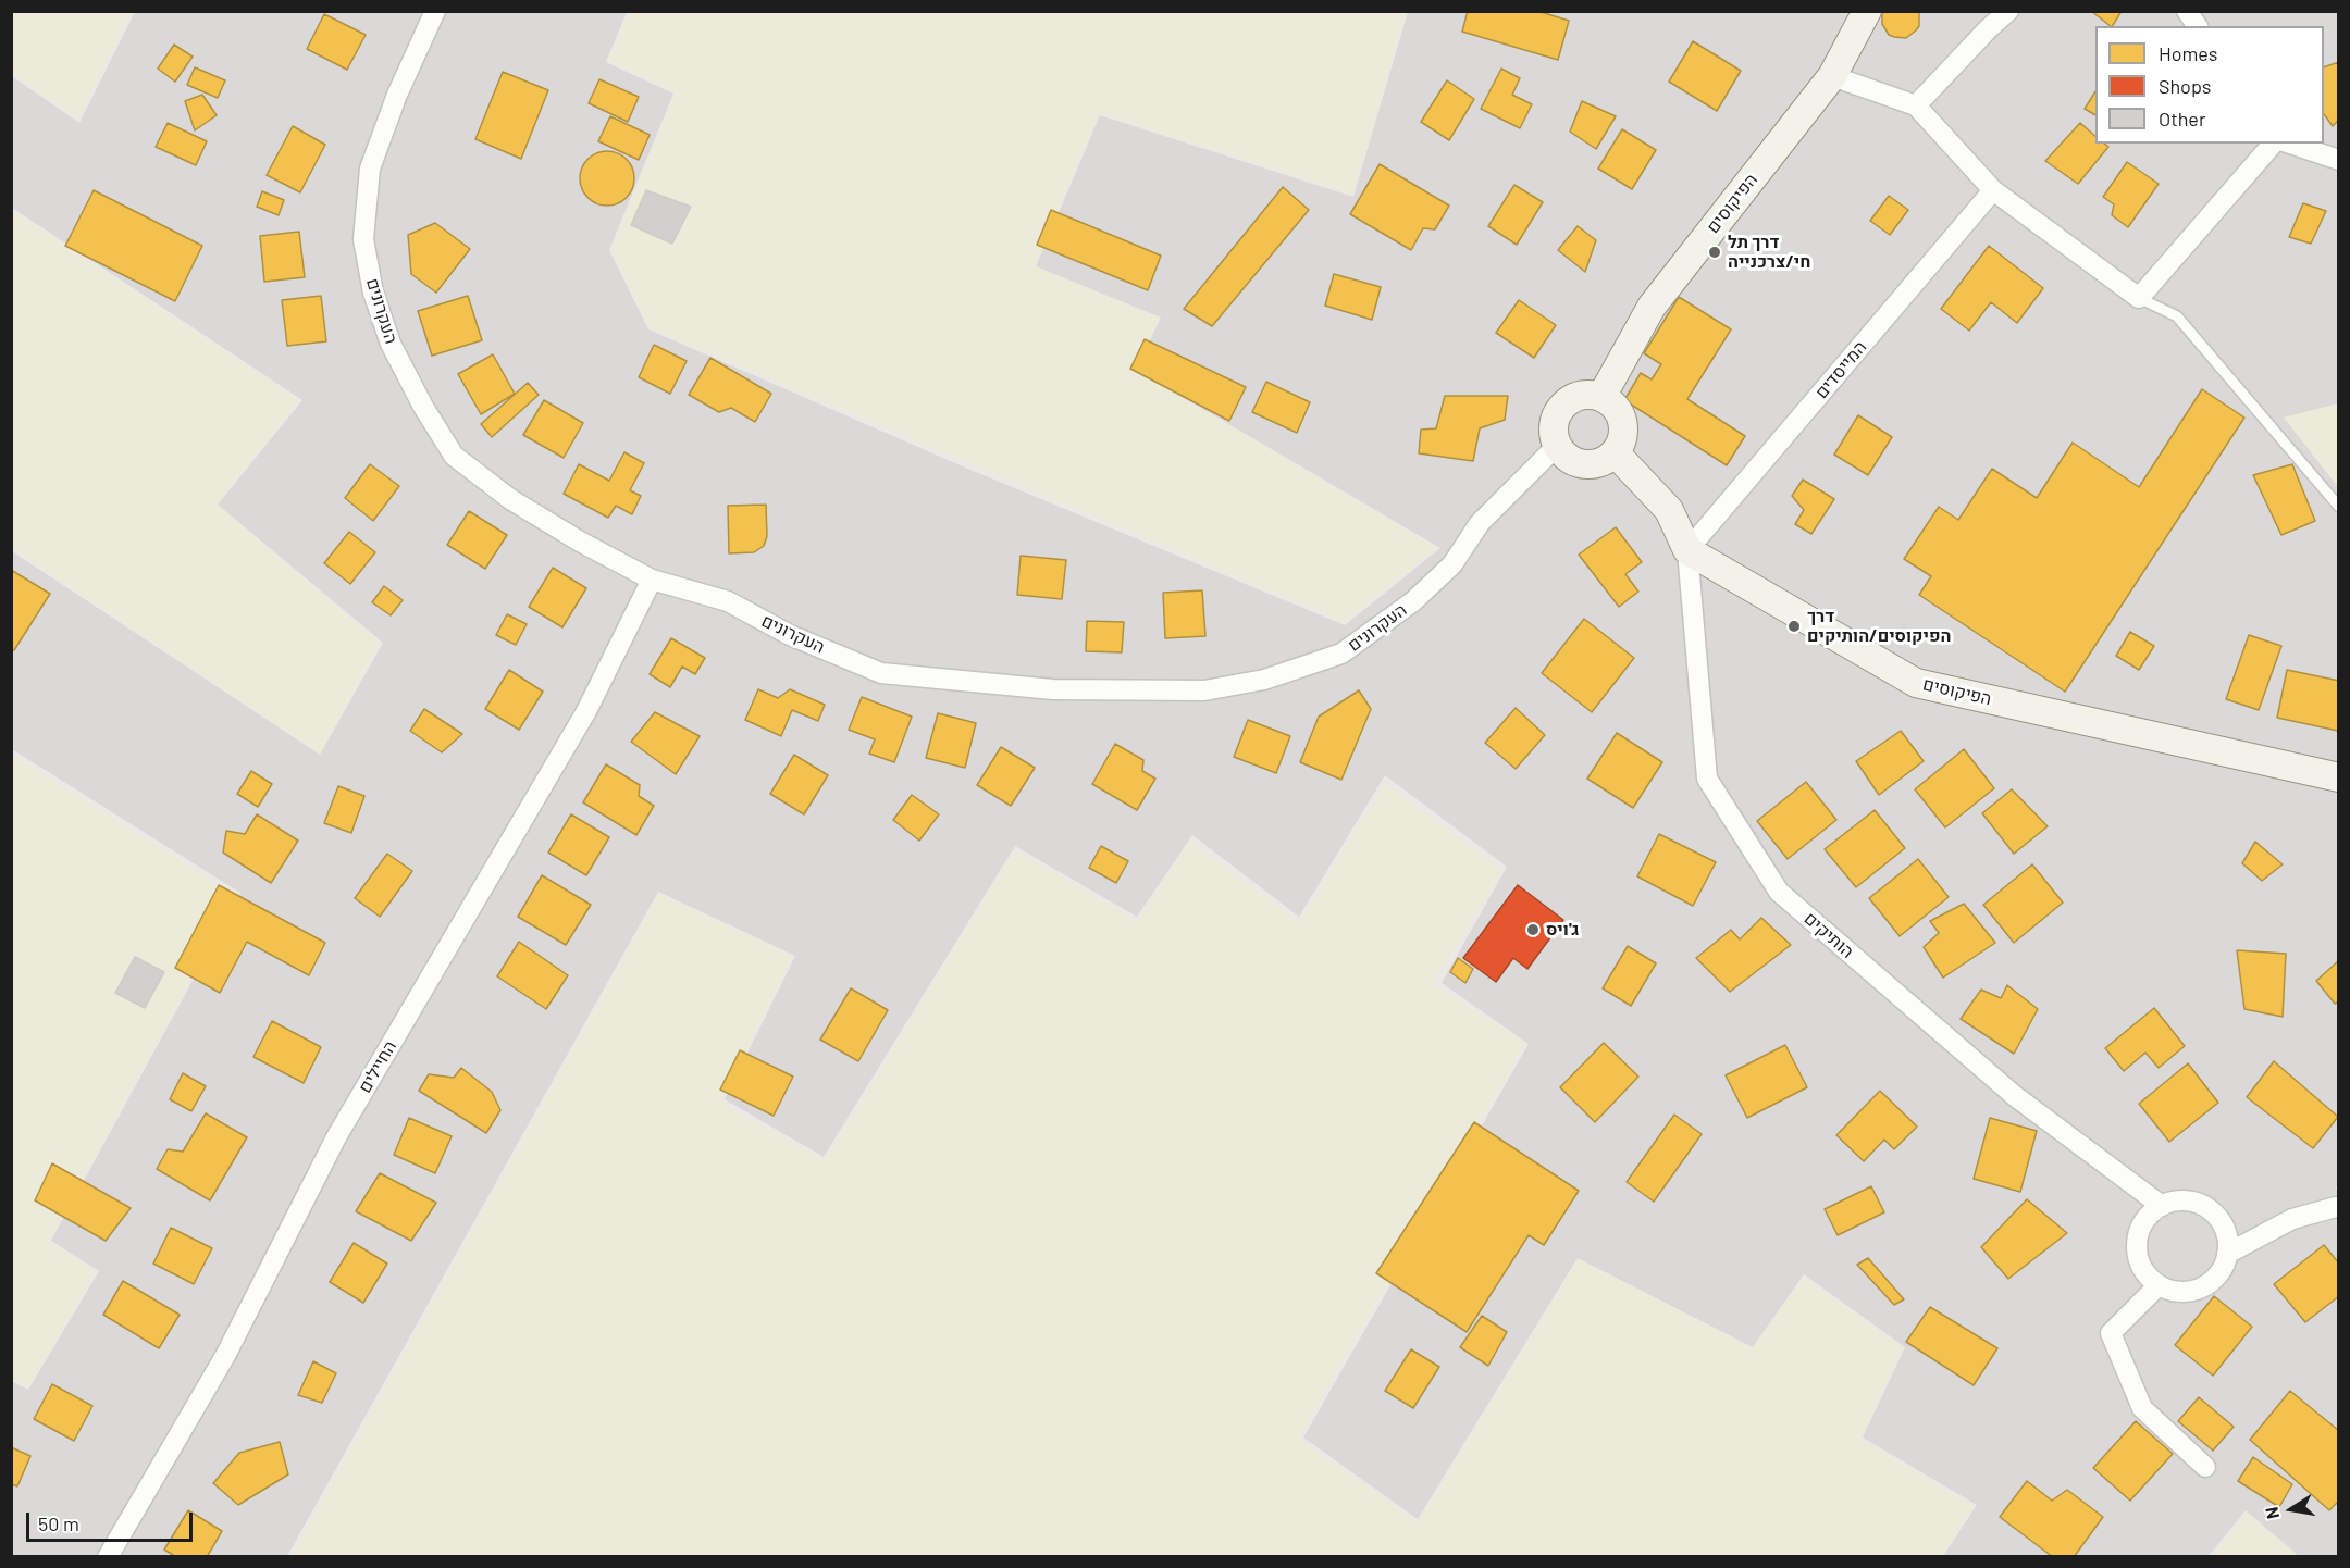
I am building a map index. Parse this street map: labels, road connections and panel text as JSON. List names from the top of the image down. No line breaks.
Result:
{"streets":{"street":["הפיקוסים","העקרונים","המייסדים","הותיקים","החיילים"]},"crossings":[["הפיקוסים","העקרונים"],["הפיקוסים","המייסדים"],["הפיקוסים","הותיקים"],["העקרונים","החיילים"],["המייסדים","הותיקים"]],"places":["דרך תל חי/צרכנייה","דרך הפיקוסים/הותיקים","ג'ויס"],"legend":["Homes","Shops","Other"],"scale_bar":"50 m","north":"left"}
